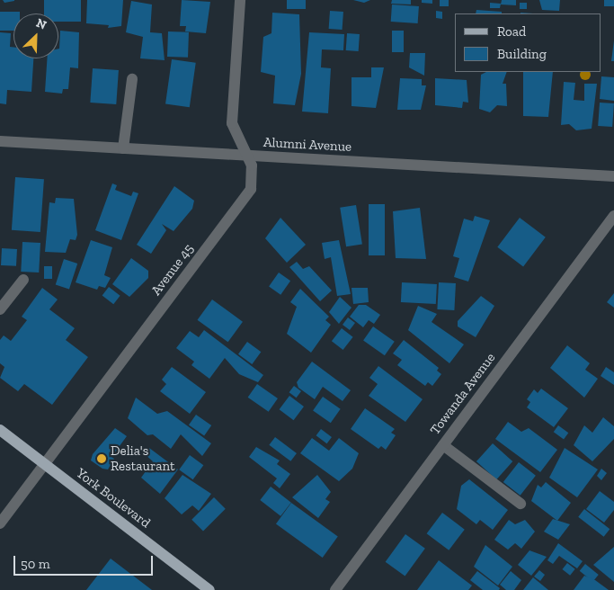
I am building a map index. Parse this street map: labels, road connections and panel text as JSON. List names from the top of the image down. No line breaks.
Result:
{"streets":{"main road":["York Boulevard"],"street":["Alumni Avenue","Avenue 45","Towanda Avenue"]},"crossings":[["Alumni Avenue","Avenue 45"],["Avenue 45","York Boulevard"]],"places":["Delia's Restaurant"],"legend":["Road","Building"],"scale_bar":"50 m","north":"top right"}
